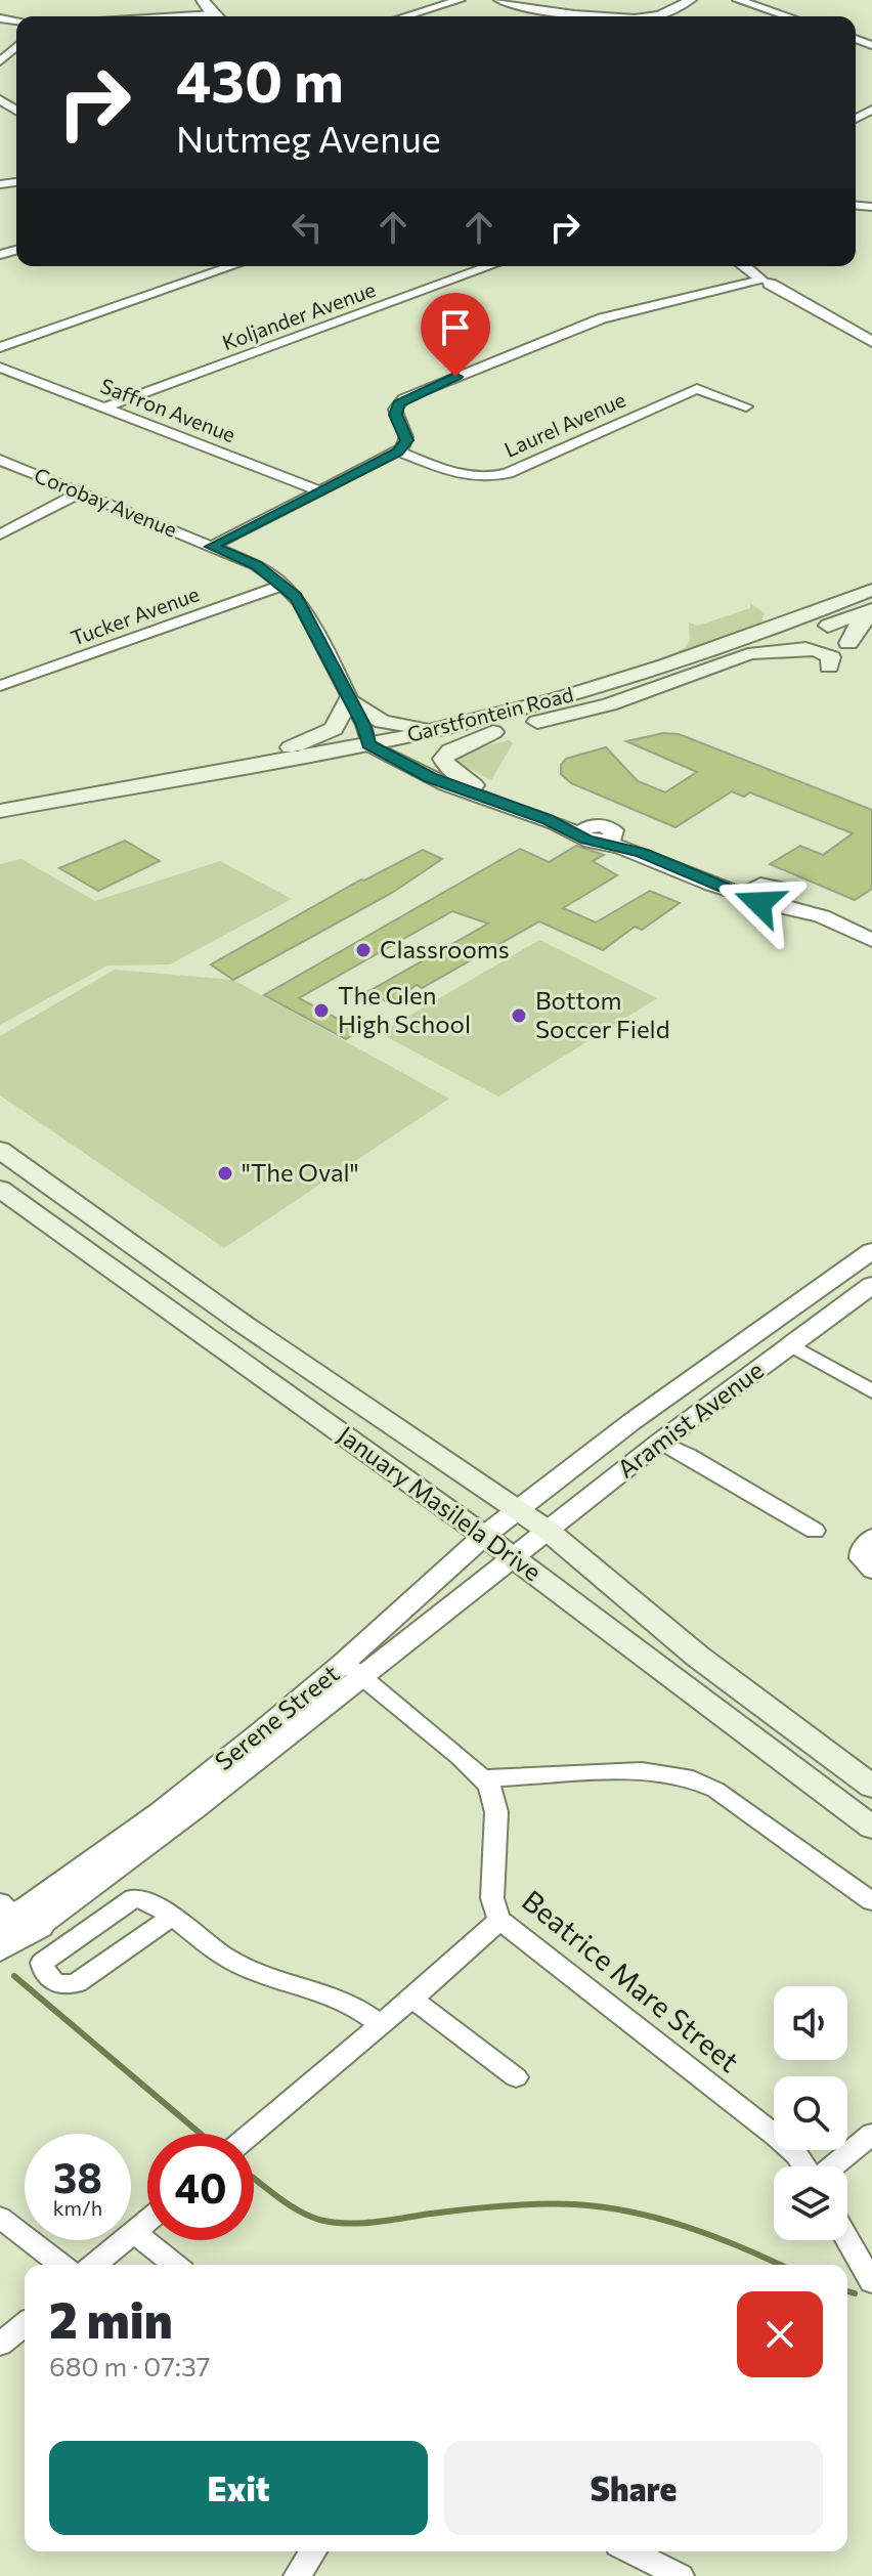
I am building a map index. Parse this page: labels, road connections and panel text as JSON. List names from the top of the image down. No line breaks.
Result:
{"streets":{"main road":["Garstfontein Road","January Masilela Drive"],"street":["Koljander Avenue","Saffron Avenue","Laurel Avenue","Corobay Avenue","Tucker Avenue","Aramist Avenue","Serene Street","Beatrice Mare Street"]},"crossings":[["Koljander Avenue","Saffron Avenue"],["Corobay Avenue","Tucker Avenue"],["Corobay Avenue","Garstfontein Road"],["Aramist Avenue","January Masilela Drive"],["Aramist Avenue","Serene Street"],["January Masilela Drive","Serene Street"]],"places":["Classrooms","The Glen High School","Bottom Soccer Field","\"The Oval\""],"page":{"turn":["430 m","Nutmeg Avenue"],"speed":"38 km/h","limit":"40","heading":["2 min","680 m · 07:37"],"buttons":["Exit","Share"]}}
